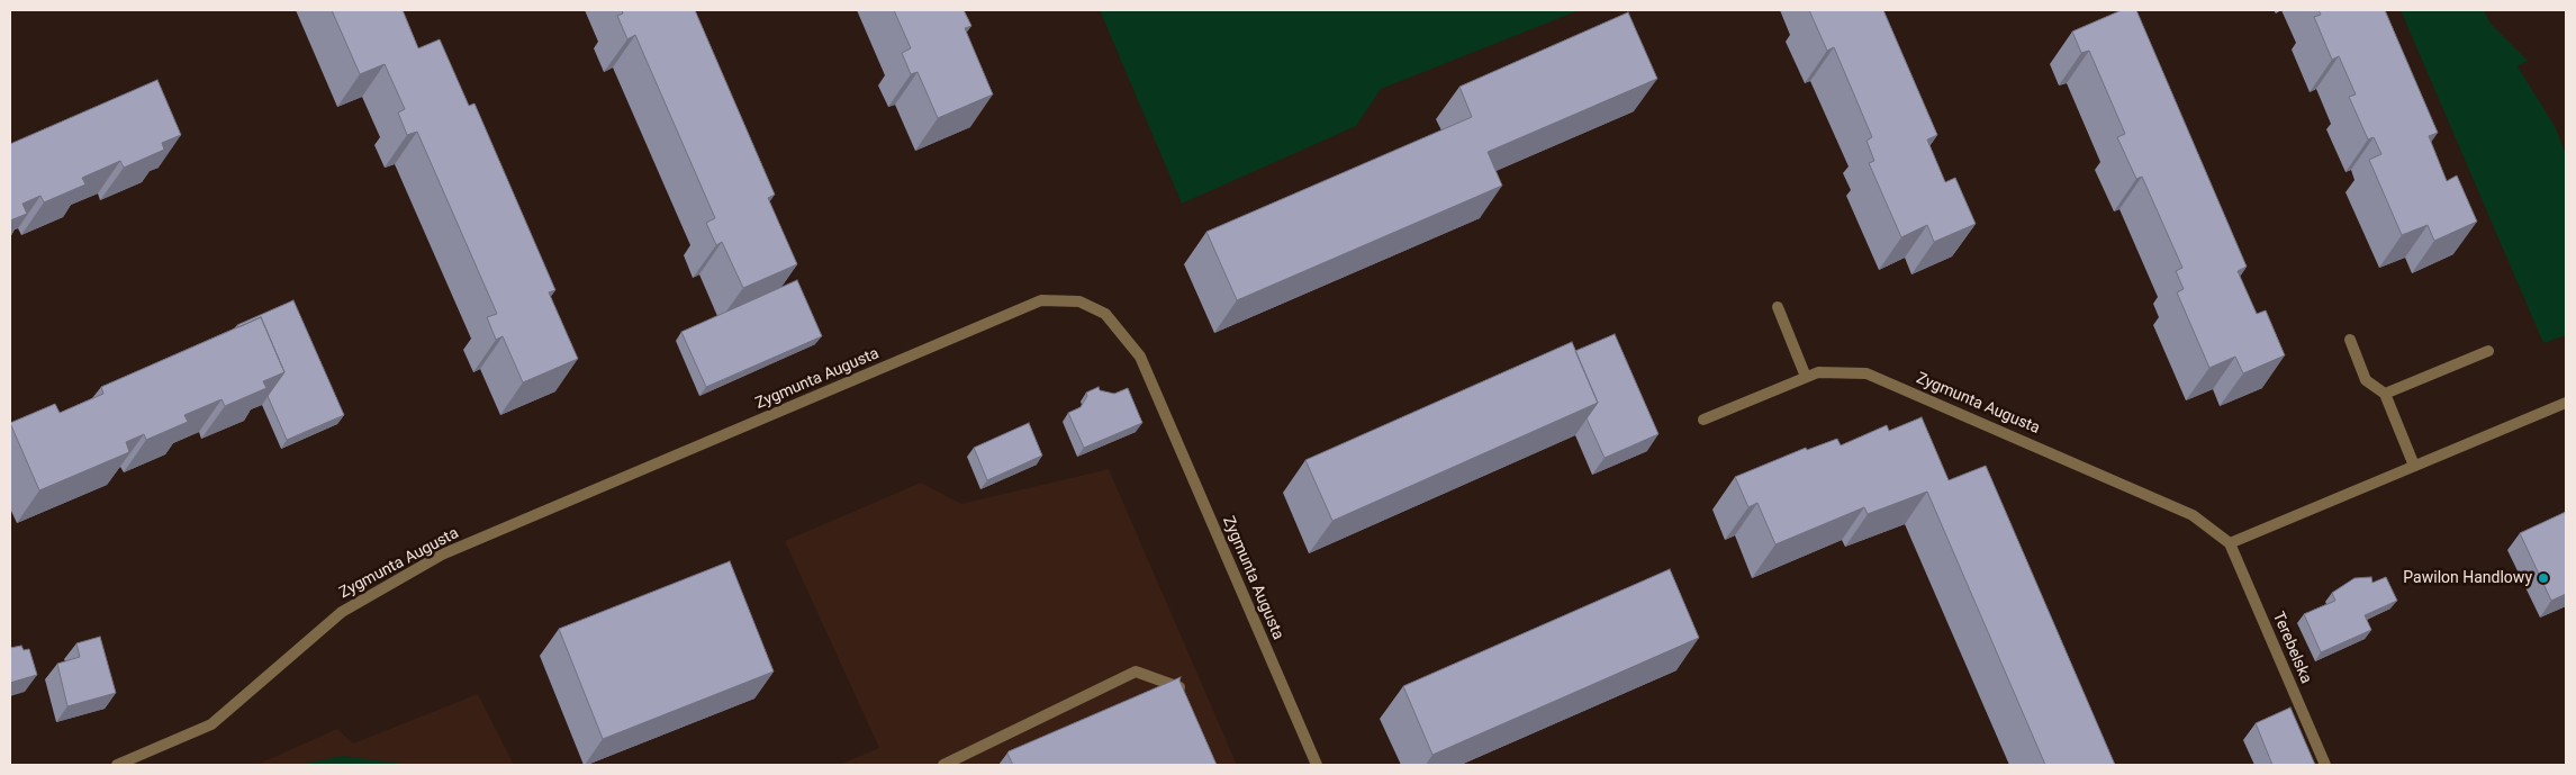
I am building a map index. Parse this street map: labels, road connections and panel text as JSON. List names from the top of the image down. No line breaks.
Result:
{"streets":{"street":["Zygmunta Augusta","Terebelska"]},"crossings":[["Zygmunta Augusta","Terebelska"]],"places":["Pawilon Handlowy"]}
